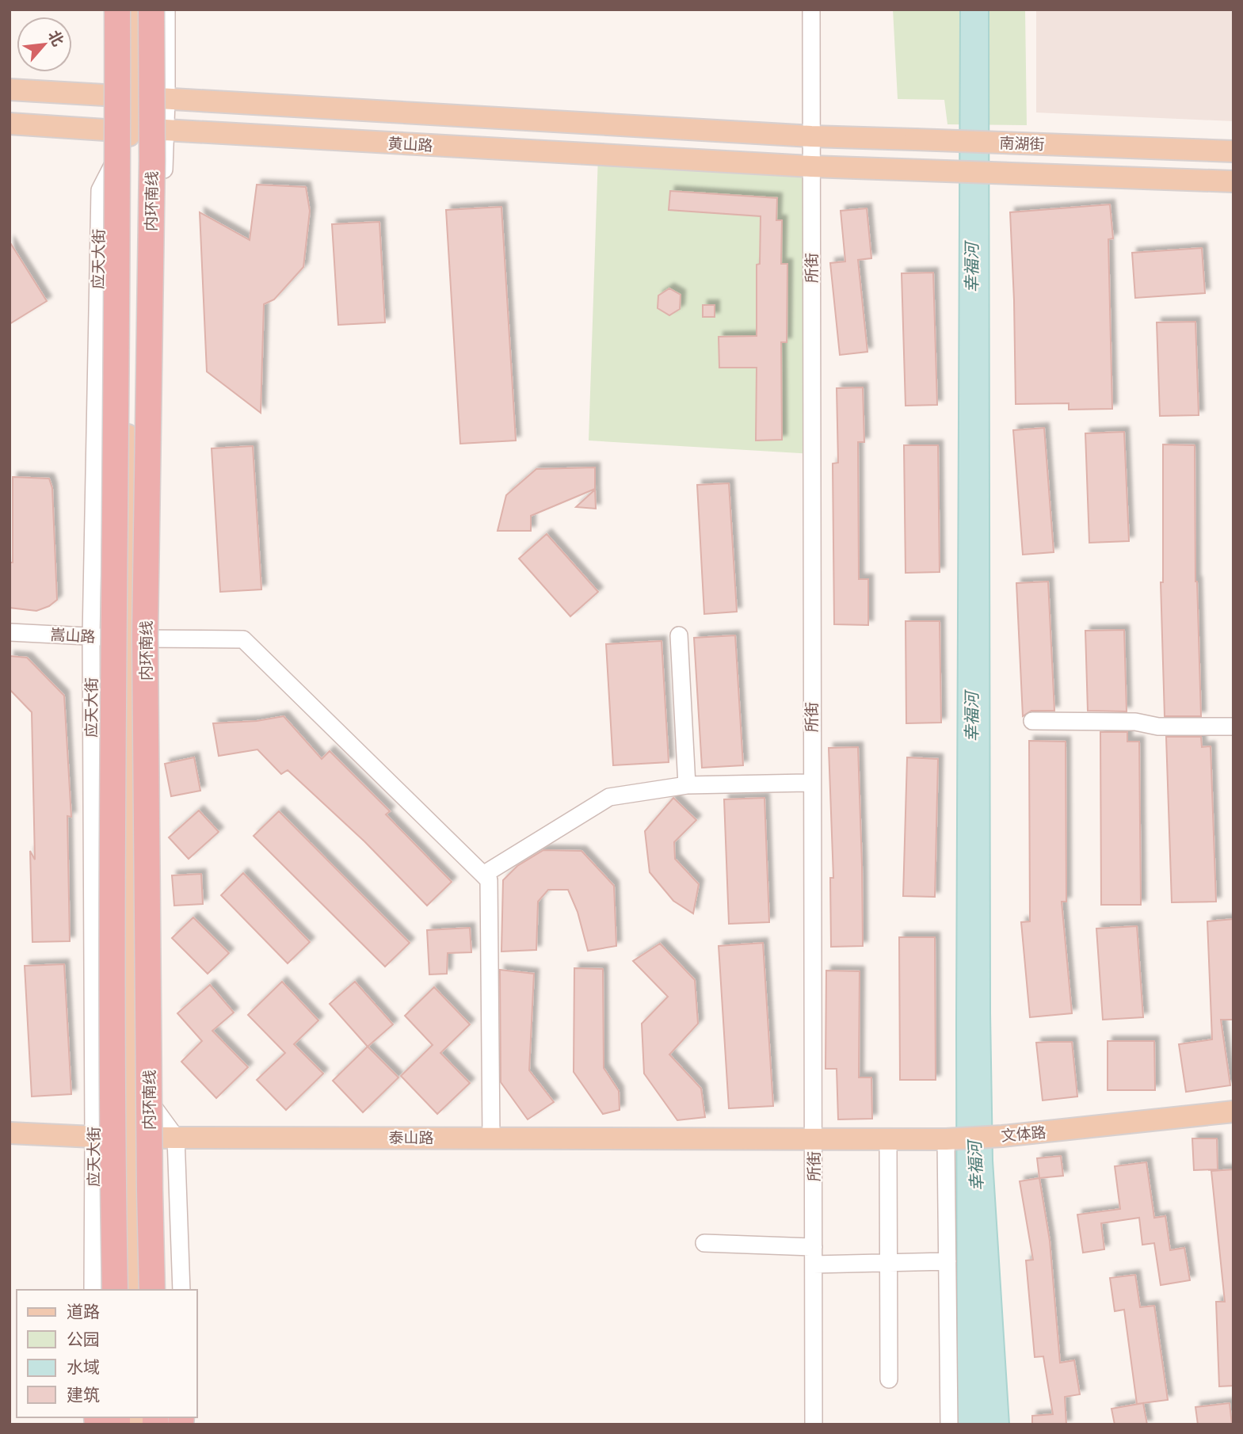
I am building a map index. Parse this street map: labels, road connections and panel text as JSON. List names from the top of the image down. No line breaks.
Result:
{"streets":{"highway":["内环南线"],"main road":["南湖街","黄山路","应天大街","文体路","泰山路"],"street":["所街","嵩山路"]},"crossings":[["南湖街","黄山路"],["南湖街","所街"],["黄山路","应天大街"],["黄山路","所街"],["应天大街","嵩山路"],["应天大街","泰山路"],["所街","文体路"],["所街","泰山路"],["文体路","泰山路"]],"water":["幸福河"],"legend":["道路","公园","水域","建筑"],"north":"top right"}
